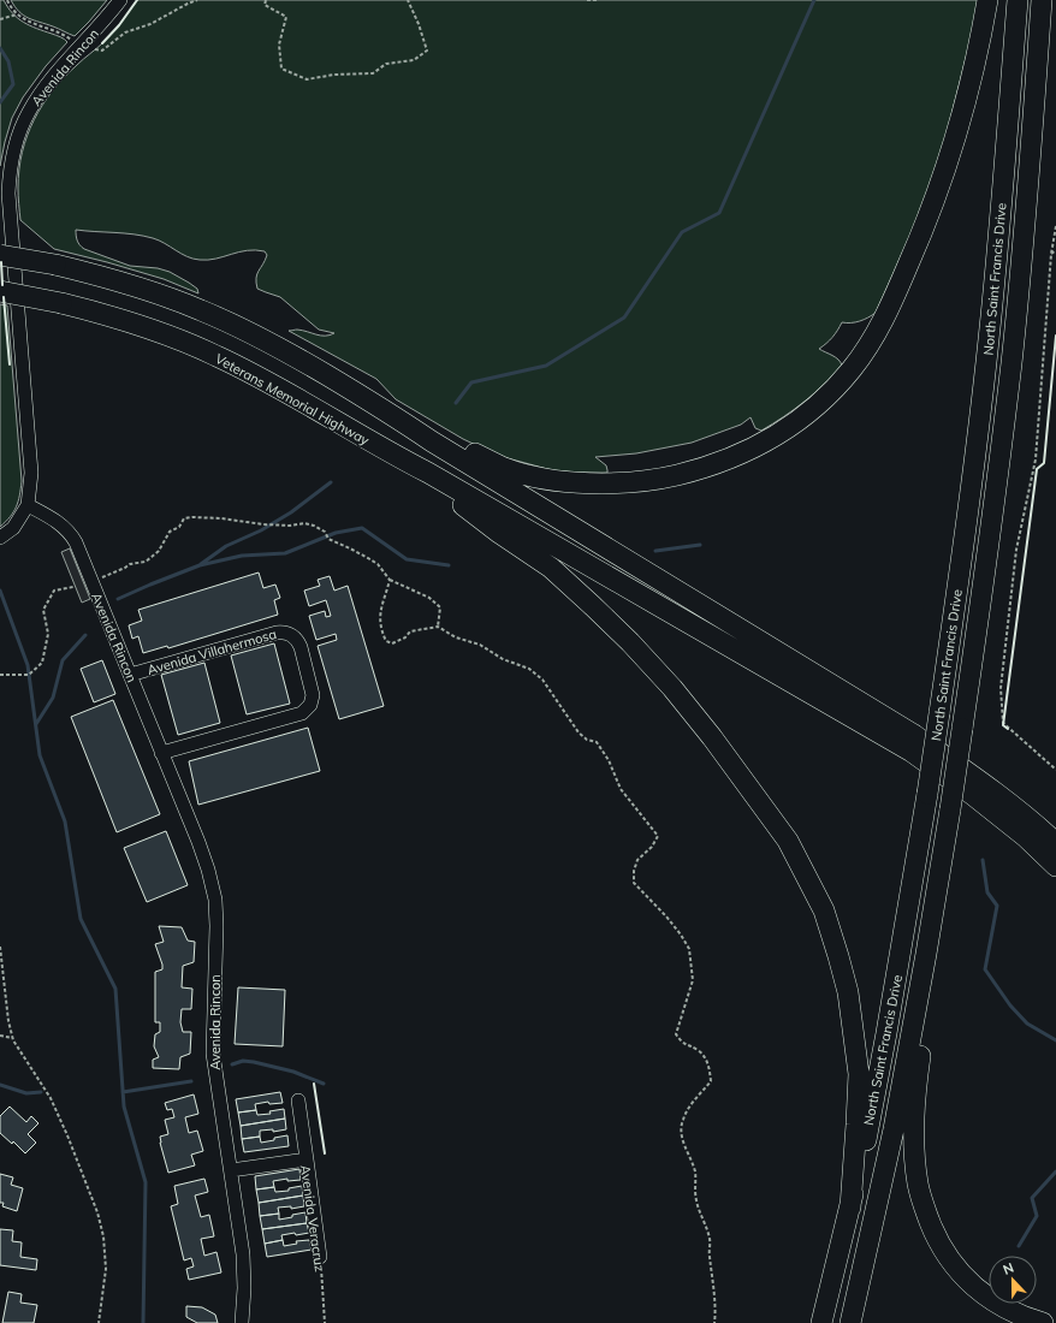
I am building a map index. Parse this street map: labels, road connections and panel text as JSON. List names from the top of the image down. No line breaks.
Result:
{"streets":{"highway":["North Saint Francis Drive","Veterans Memorial Highway"],"street":["Avenida Rincon","Avenida Villahermosa","Avenida Veracruz"]},"crossings":[["Avenida Rincon","Avenida Villahermosa"],["Avenida Rincon","Avenida Veracruz"]],"north":"top"}
